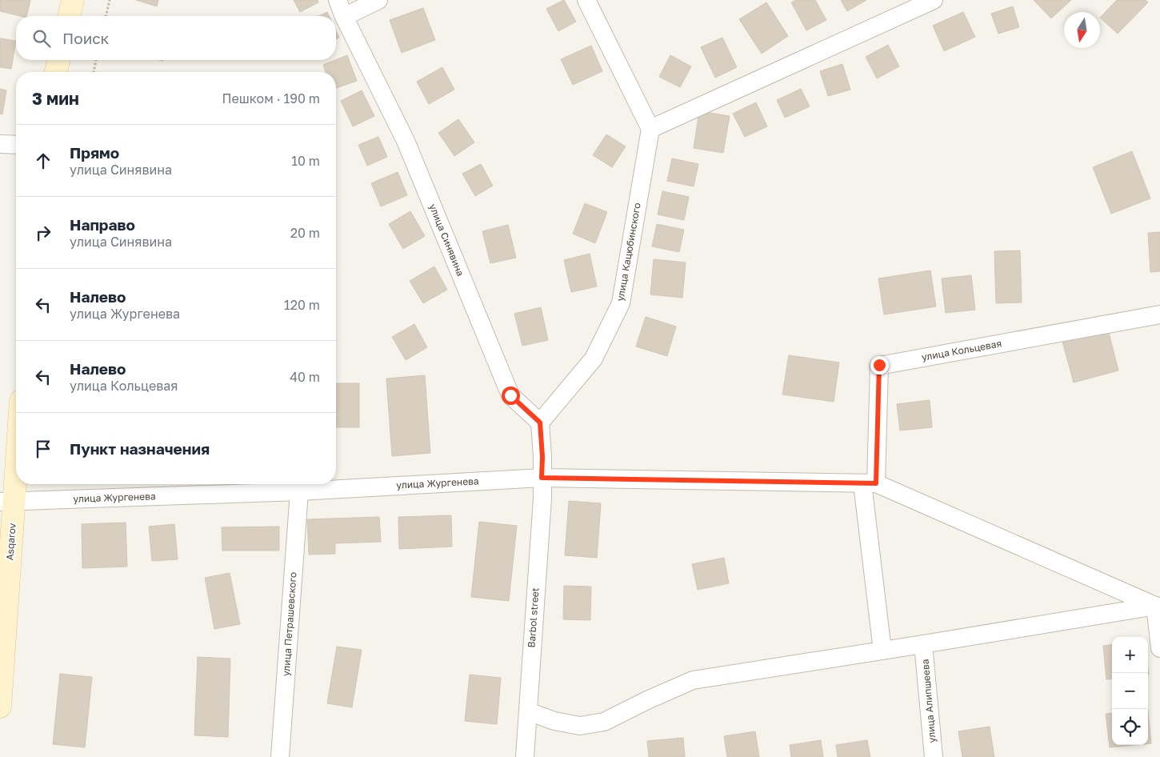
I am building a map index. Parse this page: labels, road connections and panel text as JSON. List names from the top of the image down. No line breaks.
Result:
{"streets":{"main road":["Asqarov"],"street":["улица Синявина","улица Кацюбинского","улица Кольцевая","улица Жургенева","Barbol street","улица Петрашевского","улица Алипшеева"]},"crossings":[["улица Синявина","улица Кацюбинского"],["улица Кольцевая","улица Жургенева"],["улица Жургенева","Asqarov"],["улица Жургенева","Barbol street"],["улица Жургенева","улица Петрашевского"]],"north":"bottom","page":{"search":"Поиск","heading":["3 мин","Пешком · 190 m"],"list":[["Прямо","улица Синявина","10 m"],["Направо","улица Синявина","20 m"],["Налево","улица Жургенева","120 m"],["Налево","улица Кольцевая","40 m"],"Пункт назначения"],"map_buttons":["+","−"]}}
